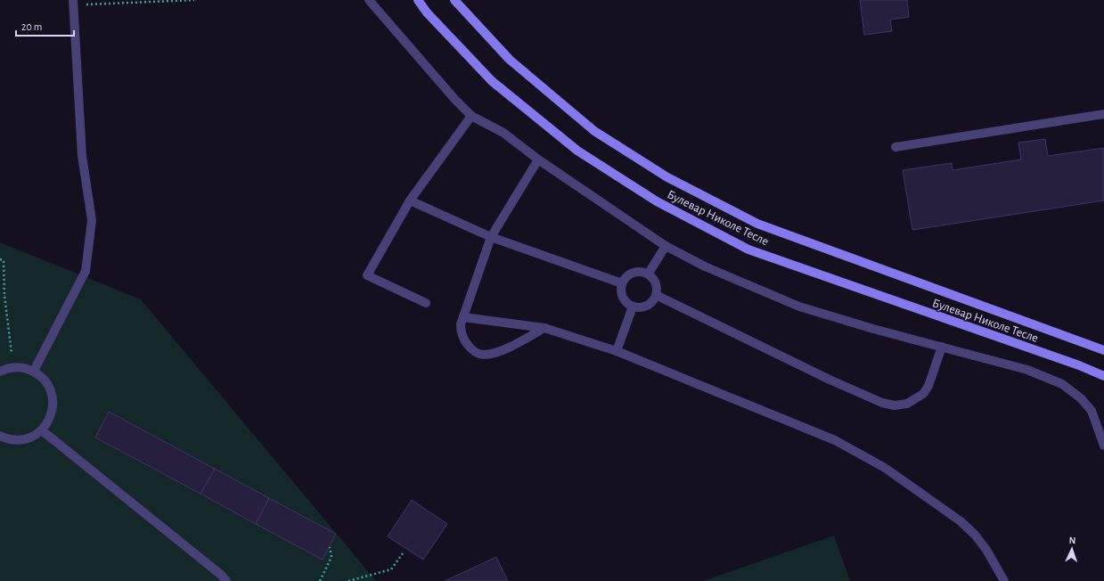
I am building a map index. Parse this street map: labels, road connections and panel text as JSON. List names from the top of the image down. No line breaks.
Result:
{"streets":{"main road":["Булевар Николе Тесле"]},"scale_bar":"20 m","north":"top"}
